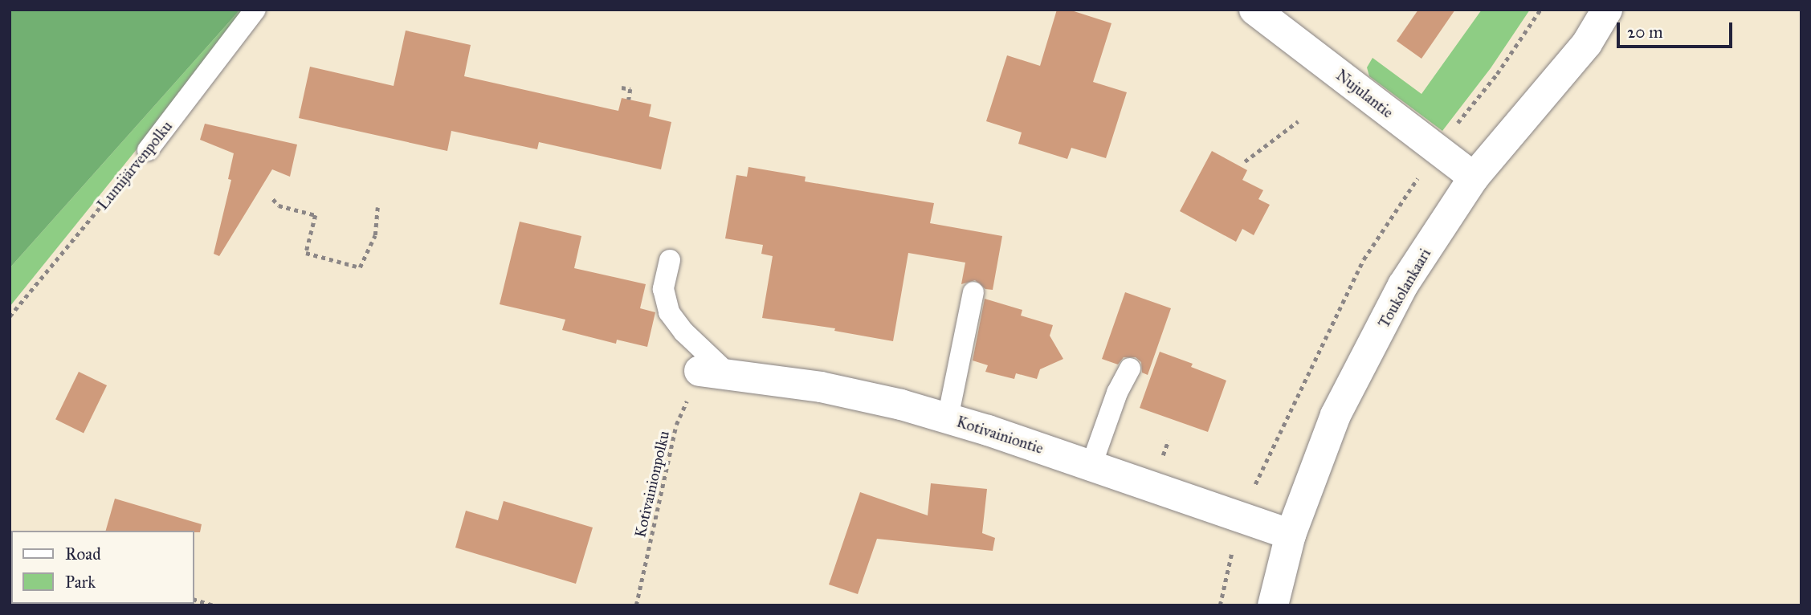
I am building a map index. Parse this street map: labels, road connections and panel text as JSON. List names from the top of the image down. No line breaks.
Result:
{"streets":{"street":["Nujulantie","Toukolankaari","Kotivainiontie"],"lane":["Lumijärvenpolku"],"path":["Kotivainionpolku"]},"crossings":[["Nujulantie","Toukolankaari"],["Toukolankaari","Kotivainiontie"],["Kotivainiontie","Kotivainionpolku"]],"legend":["Road","Park"],"scale_bar":"20 m"}
